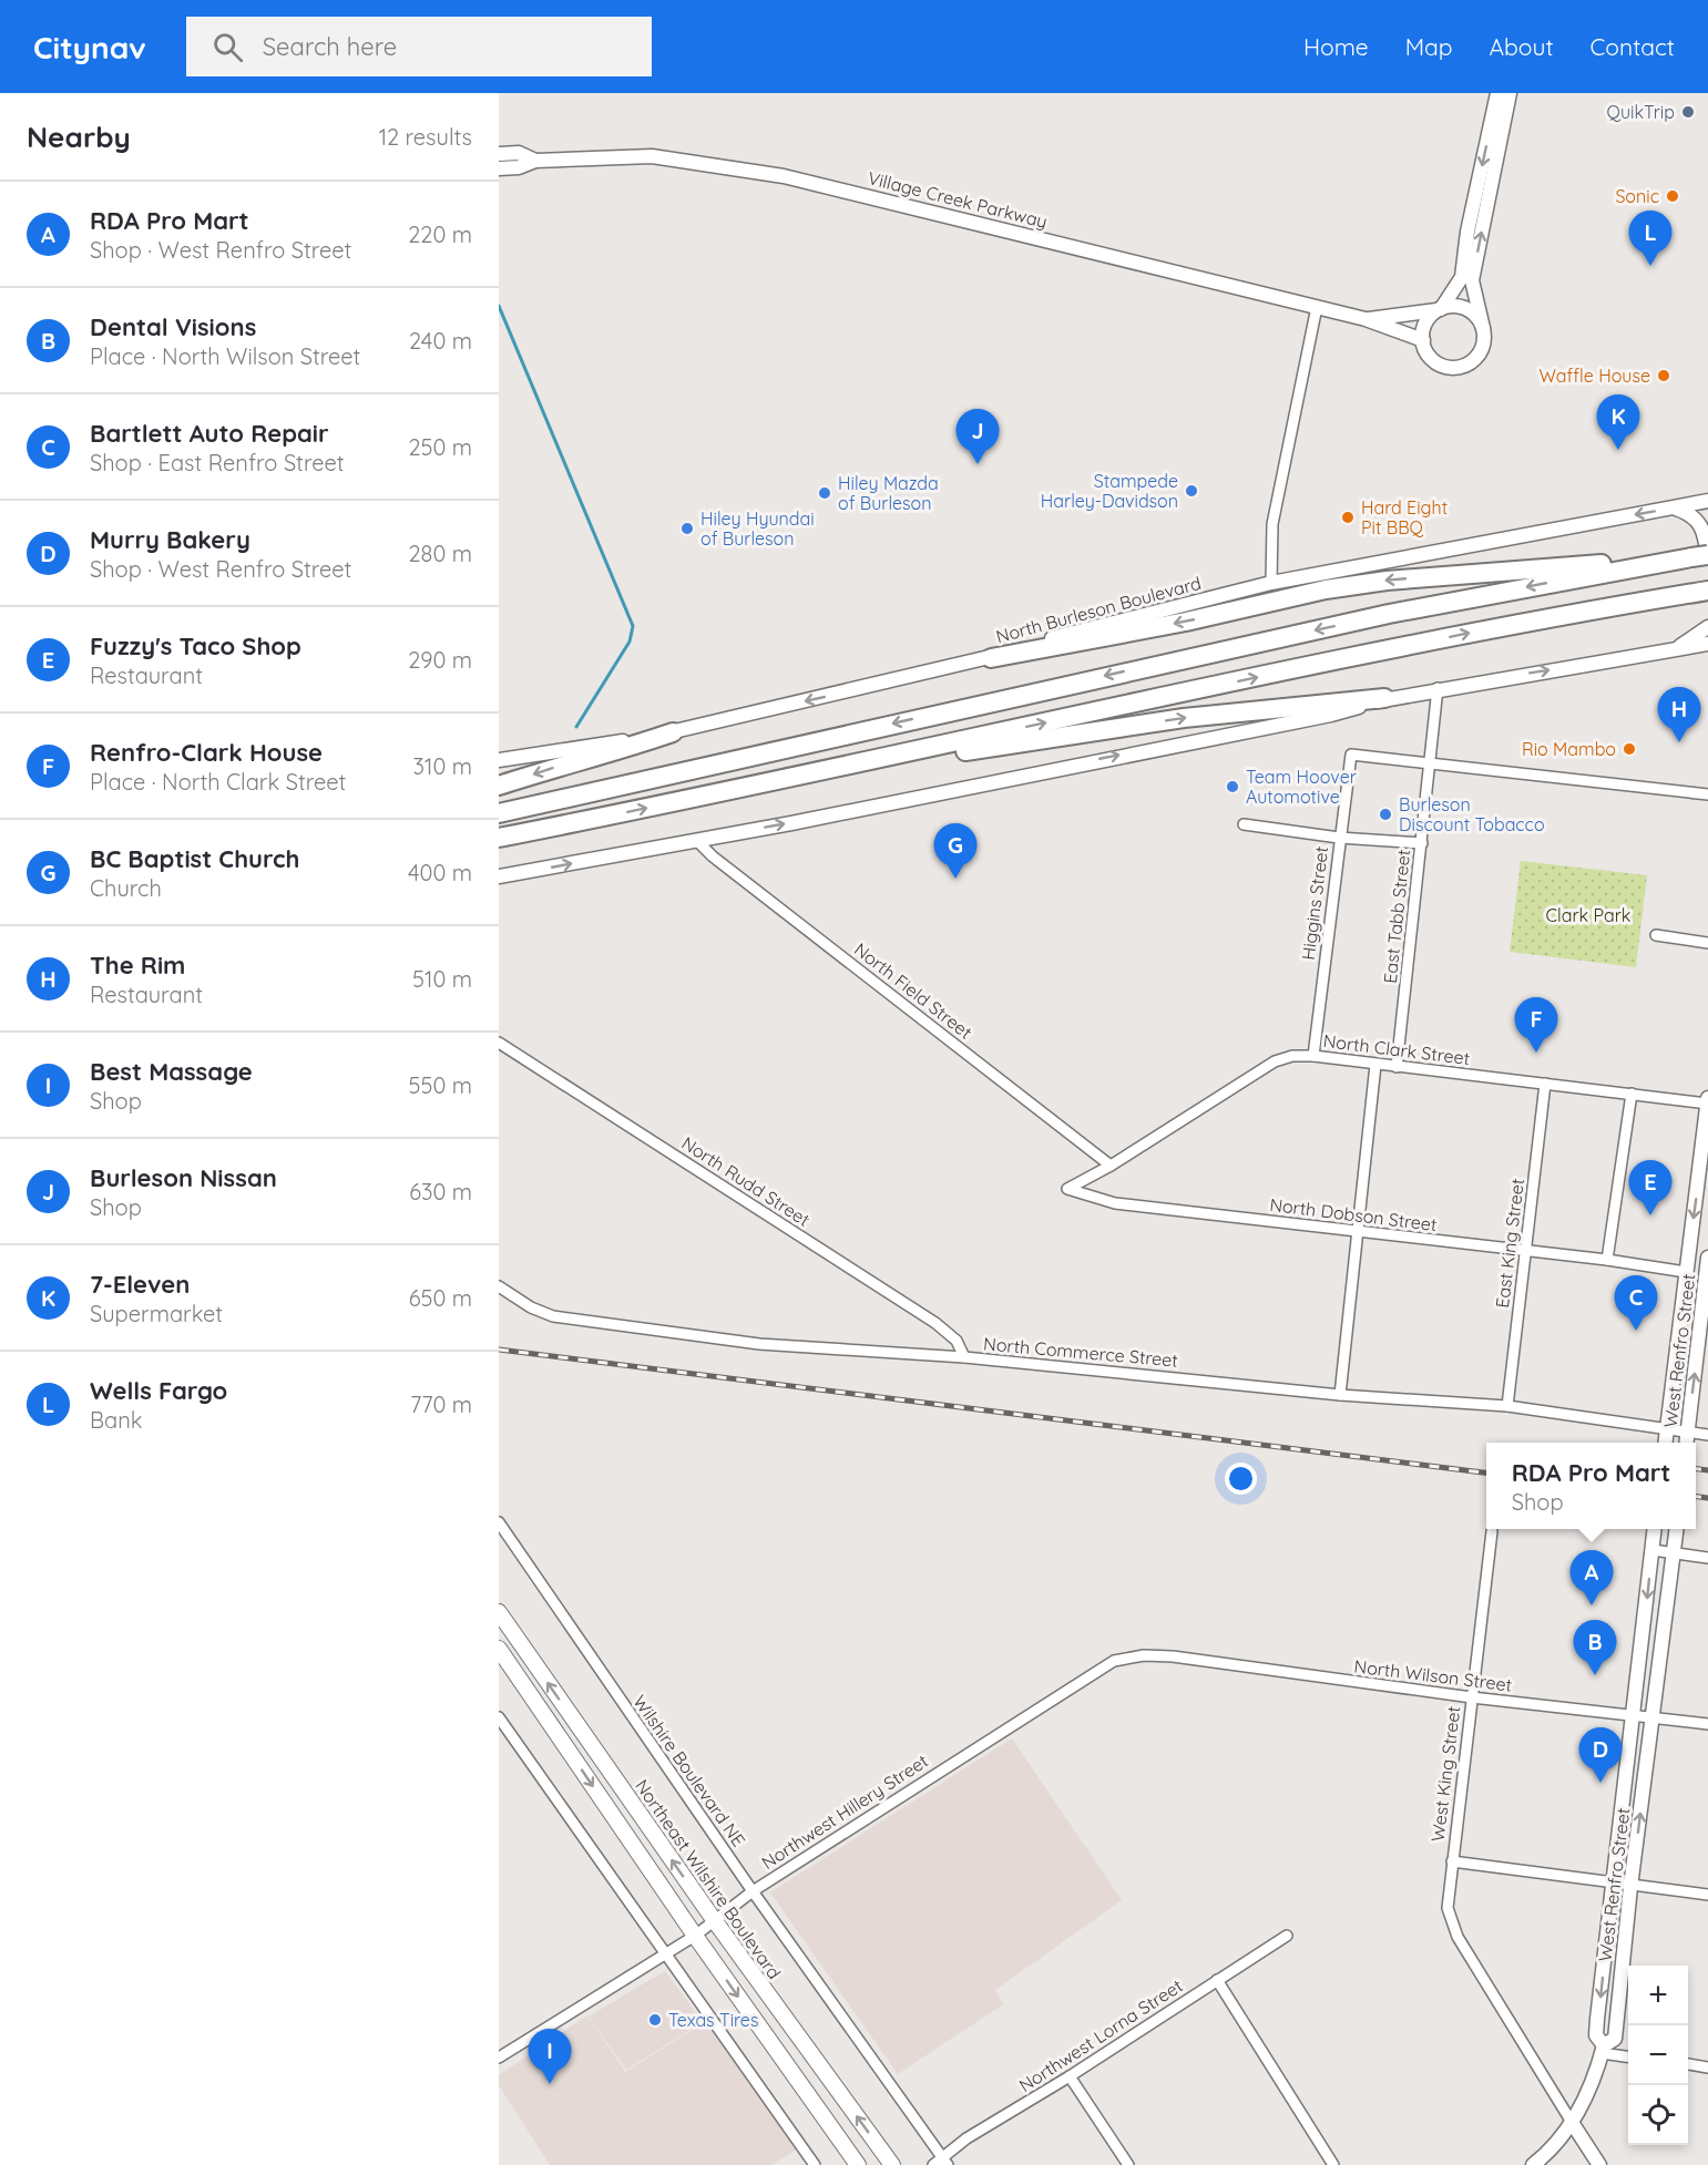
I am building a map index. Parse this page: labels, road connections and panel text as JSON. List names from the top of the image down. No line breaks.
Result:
{"streets":{"main road":["Village Creek Parkway","North Burleson Boulevard","West Renfro Street","Northeast Wilshire Boulevard"],"street":["Higgins Street","East Tabb Street","North Field Street","North Clark Street","North Rudd Street","North Dobson Street","East King Street","North Commerce Street","North Wilson Street","Wilshire Boulevard NE","West King Street","Northwest Hillery Street","Northwest Lorna Street"]},"crossings":[["Higgins Street","East Tabb Street"],["Higgins Street","North Clark Street"],["East Tabb Street","North Clark Street"],["North Field Street","North Clark Street"],["North Field Street","North Dobson Street"],["North Clark Street","North Dobson Street"],["North Clark Street","East King Street"],["North Rudd Street","North Commerce Street"],["North Dobson Street","East King Street"],["East King Street","North Commerce Street"],["West Renfro Street","North Commerce Street"],["West Renfro Street","North Wilson Street"],["West Renfro Street","West King Street"],["North Wilson Street","West King Street"],["North Wilson Street","Northwest Hillery Street"],["Wilshire Boulevard NE","Northwest Hillery Street"],["Wilshire Boulevard NE","Northwest Lorna Street"],["Northwest Hillery Street","Northeast Wilshire Boulevard"]],"parks":["Clark Park"],"places":["QuikTrip","Sonic","Waffle House","Stampede Harley-Davidson","Hiley Mazda of Burleson","Hard Eight Pit BBQ","Hiley Hyundai of Burleson","Rio Mambo","Team Hoover Automotive","Burleson Discount Tobacco","Texas Tires"],"page":{"header":"Citynav","search":"Search here","nav":["Home","Map","About","Contact"],"heading":["Nearby","12 results"],"list":[{"mark":"A","name":"RDA Pro Mart","note":"Shop · West Renfro Street","value":"220 m"},{"mark":"B","name":"Dental Visions","note":"Place · North Wilson Street","value":"240 m"},{"mark":"C","name":"Bartlett Auto Repair","note":"Shop · East Renfro Street","value":"250 m"},{"mark":"D","name":"Murry Bakery","note":"Shop · West Renfro Street","value":"280 m"},{"mark":"E","name":"Fuzzy's Taco Shop","note":"Restaurant","value":"290 m"},{"mark":"F","name":"Renfro-Clark House","note":"Place · North Clark Street","value":"310 m"},{"mark":"G","name":"BC Baptist Church","note":"Church","value":"400 m"},{"mark":"H","name":"The Rim","note":"Restaurant","value":"510 m"},{"mark":"I","name":"Best Massage","note":"Shop","value":"550 m"},{"mark":"J","name":"Burleson Nissan","note":"Shop","value":"630 m"},{"mark":"K","name":"7-Eleven","note":"Supermarket","value":"650 m"},{"mark":"L","name":"Wells Fargo","note":"Bank","value":"770 m"}],"pins":["L","K","J","H","G","F","E","C","A","B","D","I"],"popup":["RDA Pro Mart","Shop"],"map_buttons":["+","−"]}}
